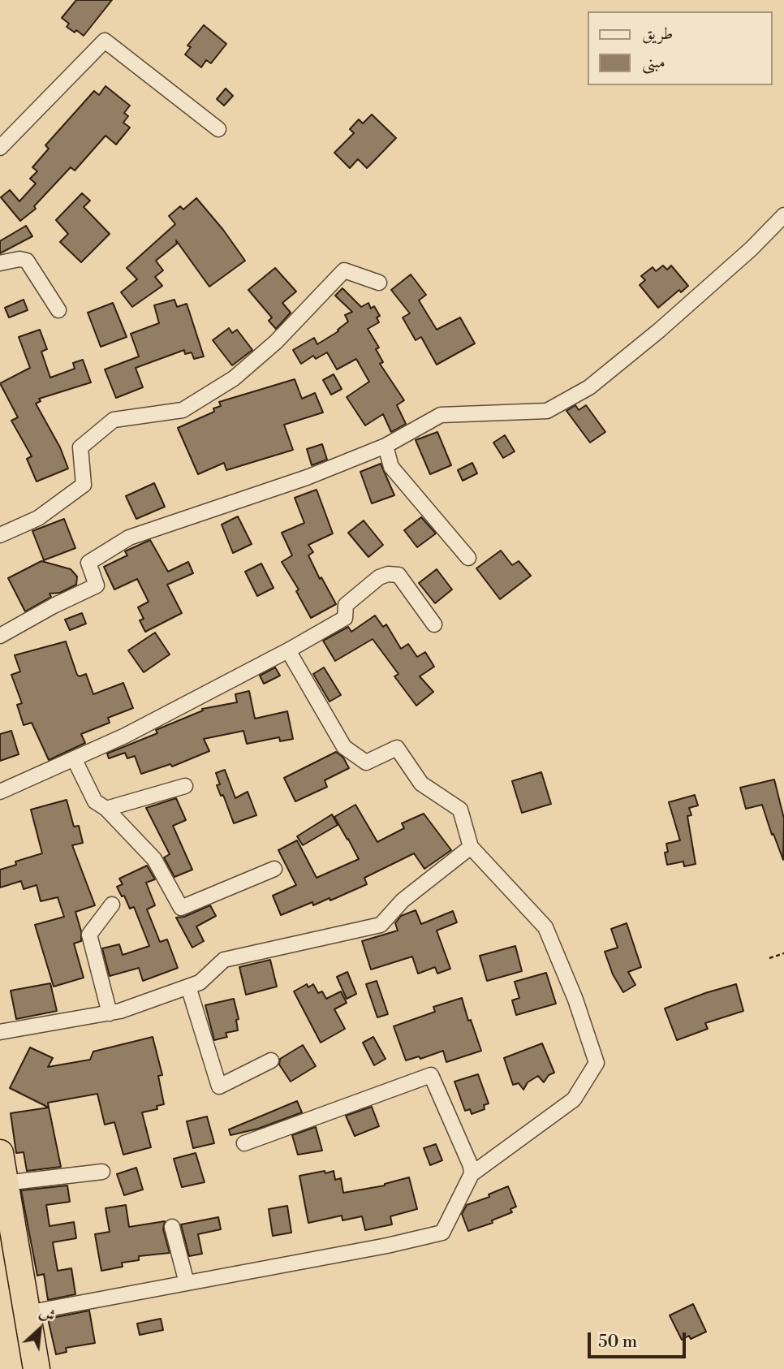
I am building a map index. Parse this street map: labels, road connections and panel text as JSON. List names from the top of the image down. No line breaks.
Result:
{"legend":["طريق","مبنى"],"scale_bar":"50 m","north":"top right"}
